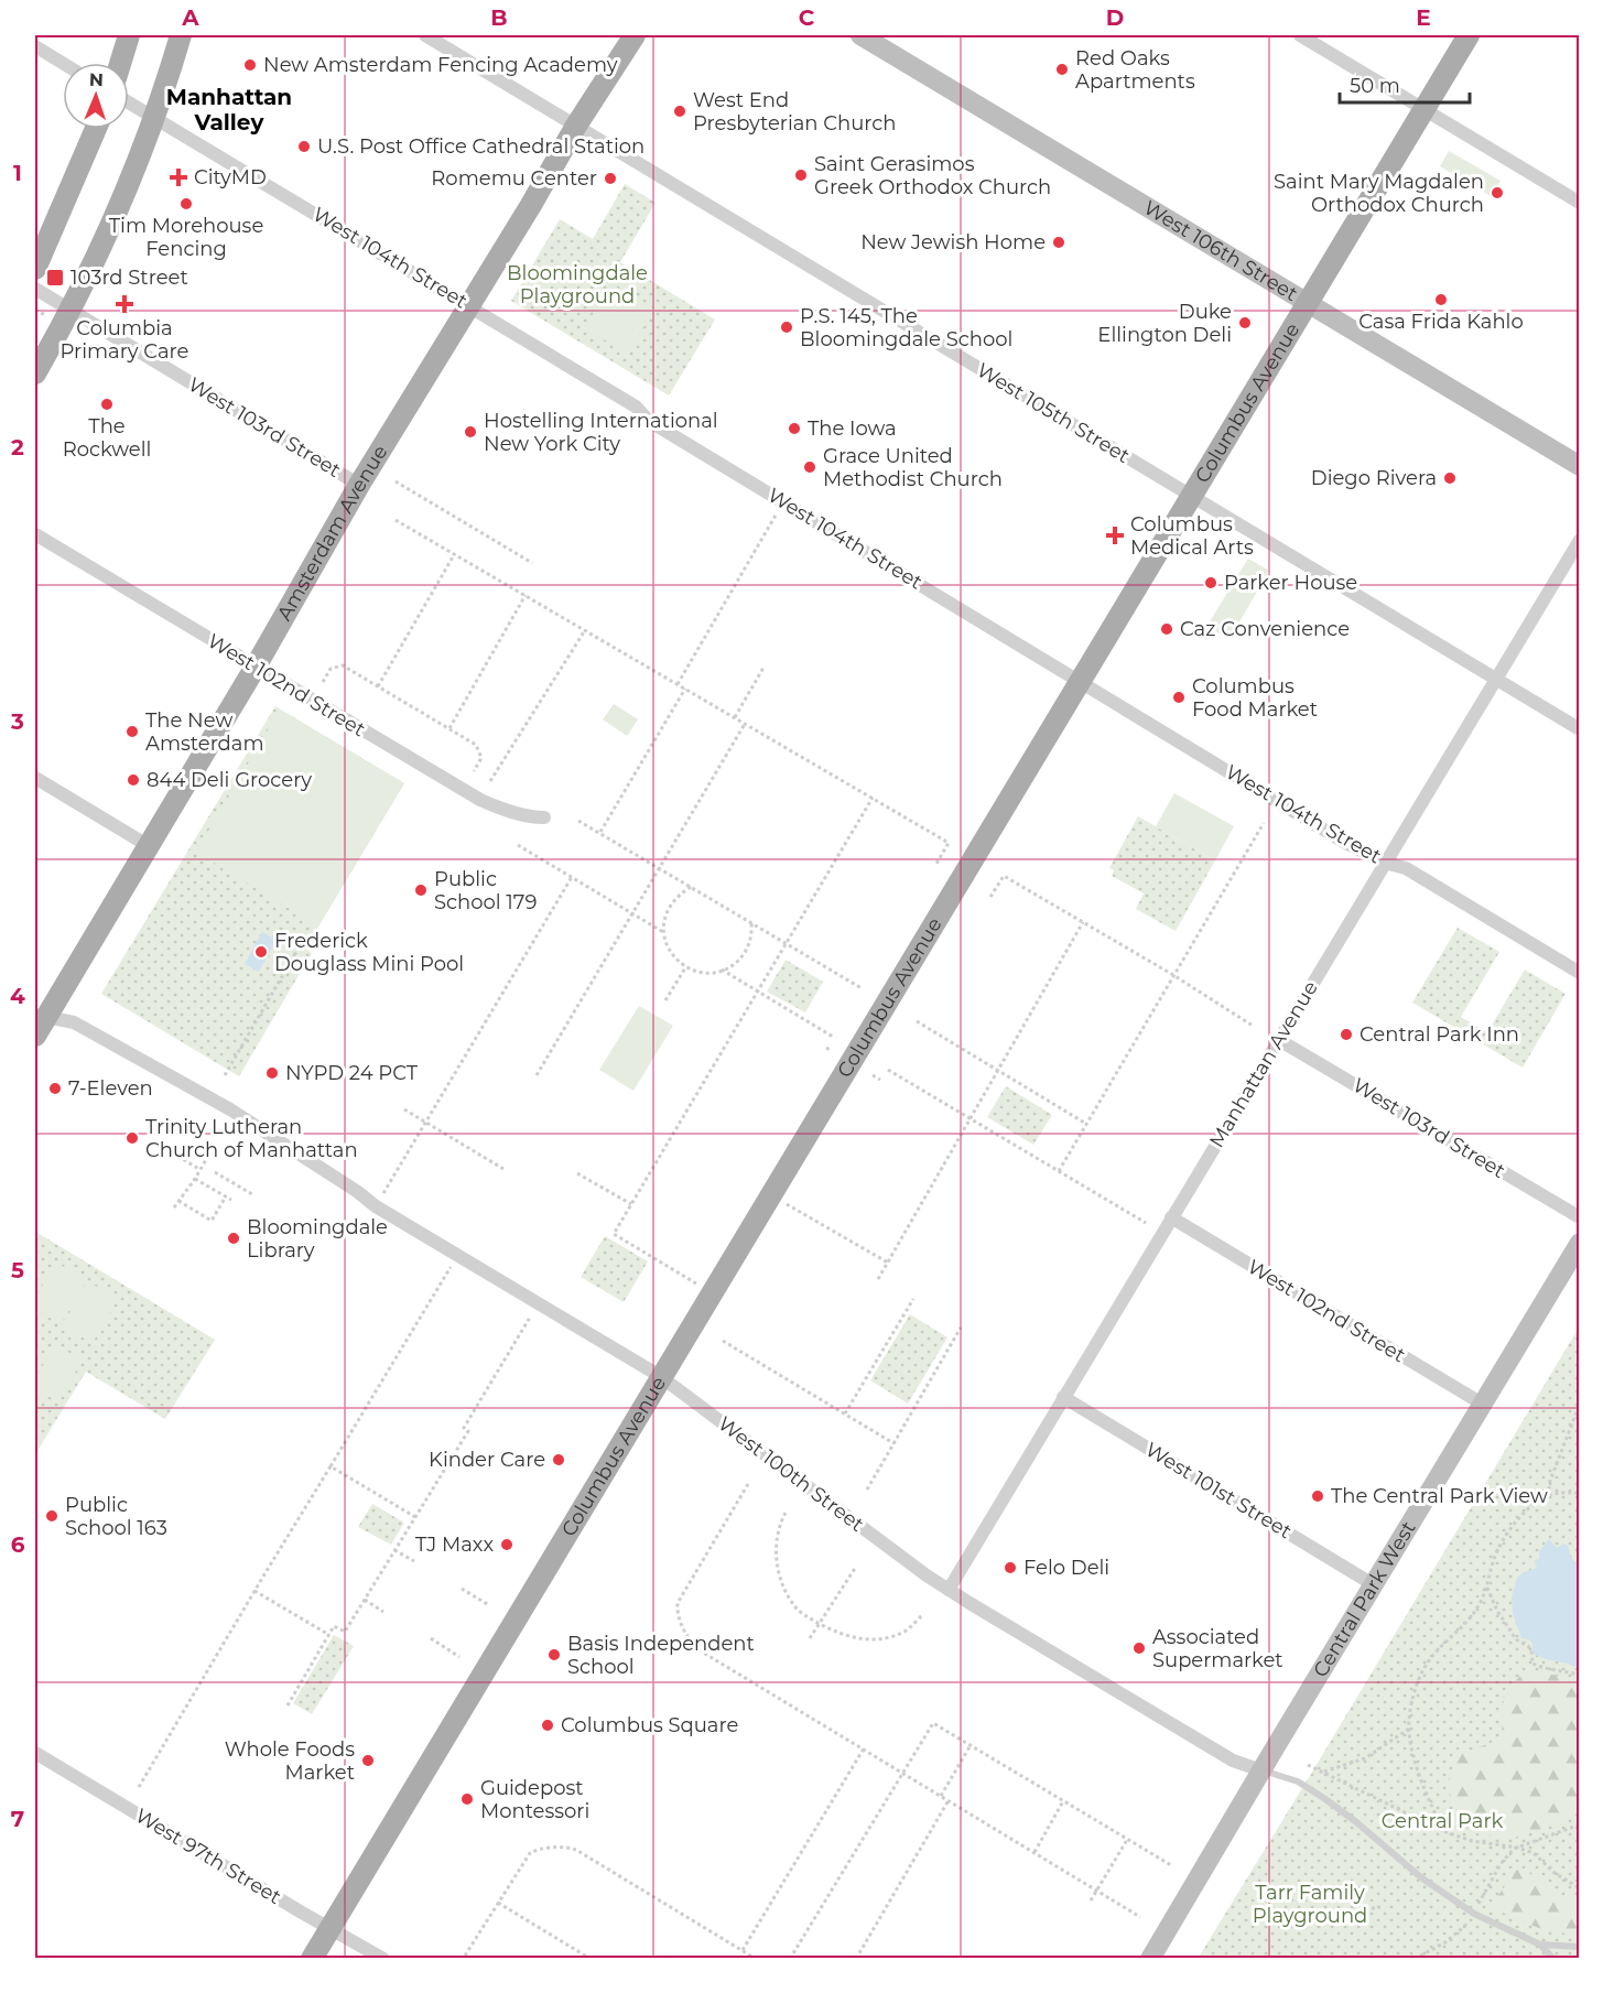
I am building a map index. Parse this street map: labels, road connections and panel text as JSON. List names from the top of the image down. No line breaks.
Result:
{"streets":{"main road":["West 106th Street","Columbus Avenue","Amsterdam Avenue","Central Park West"],"street":["West 104th Street","West 105th Street","West 103rd Street","West 102nd Street","Manhattan Avenue","West 100th Street","West 101st Street","West 97th Street"]},"crossings":[["West 106th Street","Columbus Avenue"],["West 104th Street","Columbus Avenue"],["West 104th Street","Amsterdam Avenue"],["West 104th Street","Manhattan Avenue"],["Columbus Avenue","West 105th Street"],["Columbus Avenue","West 100th Street"],["Columbus Avenue","West 97th Street"],["West 105th Street","Amsterdam Avenue"],["West 105th Street","Manhattan Avenue"],["West 103rd Street","Amsterdam Avenue"],["West 103rd Street","Manhattan Avenue"],["Amsterdam Avenue","West 102nd Street"],["Amsterdam Avenue","West 100th Street"],["West 102nd Street","Manhattan Avenue"],["West 102nd Street","Central Park West"],["Manhattan Avenue","West 100th Street"],["Manhattan Avenue","West 101st Street"],["West 100th Street","Central Park West"],["West 101st Street","Central Park West"]],"districts":["Manhattan Valley"],"parks":["Bloomingdale Playground","Central Park","Tarr Family Playground"],"places":{"other":["New Amsterdam Fencing Academy","Red Oaks Apartments","West End Presbyterian Church","U.S. Post Office Cathedral Station","Saint Gerasimos Greek Orthodox Church","Romemu Center","Saint Mary Magdalen Orthodox Church","Tim Morehouse Fencing","New Jewish Home","Casa Frida Kahlo","Duke Ellington Deli","P.S. 145, The Bloomingdale School","The Rockwell","The Iowa","Hostelling International New York City","Grace United Methodist Church","Diego Rivera","Parker House","Caz Convenience","Columbus Food Market","The New Amsterdam","844 Deli Grocery","Public School 179","Frederick Douglass Mini Pool","Central Park Inn","NYPD 24 PCT","7-Eleven","Trinity Lutheran Church of Manhattan","Bloomingdale Library","Kinder Care","The Central Park View","Public School 163","TJ Maxx","Felo Deli","Associated Supermarket","Basis Independent School","Columbus Square","Whole Foods Market","Guidepost Montessori"],"health":["CityMD","Columbia Primary Care","Columbus Medical Arts"],"transit":["103rd Street"]},"scale_bar":"50 m","north":"top","grid":{"columns":["A","B","C","D","E"],"rows":["1","2","3","4","5","6","7"]}}
